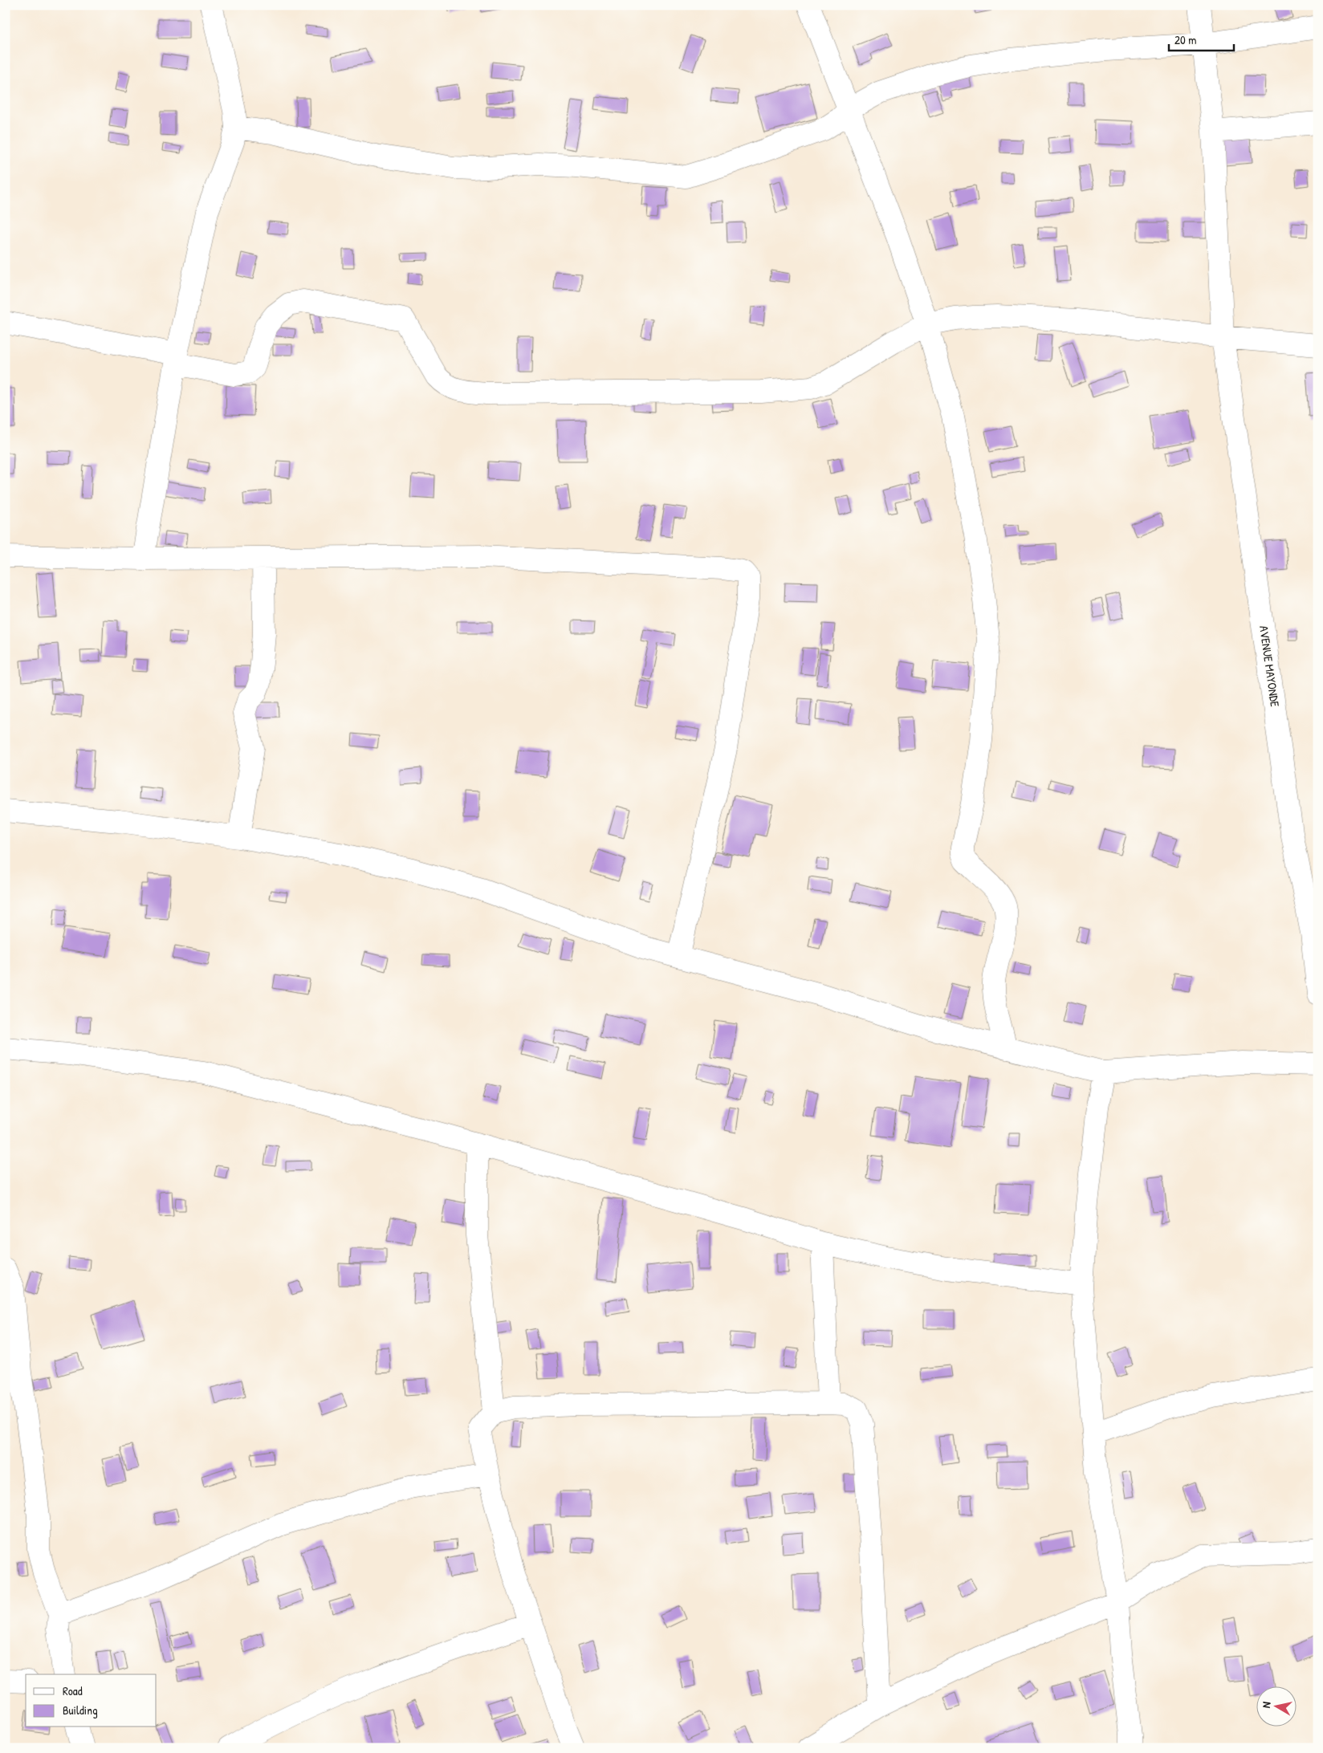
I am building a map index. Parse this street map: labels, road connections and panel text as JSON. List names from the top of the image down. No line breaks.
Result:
{"streets":{"street":["AVENUE MAYONDE"]},"legend":["Road","Building"],"scale_bar":"20 m","north":"left"}
